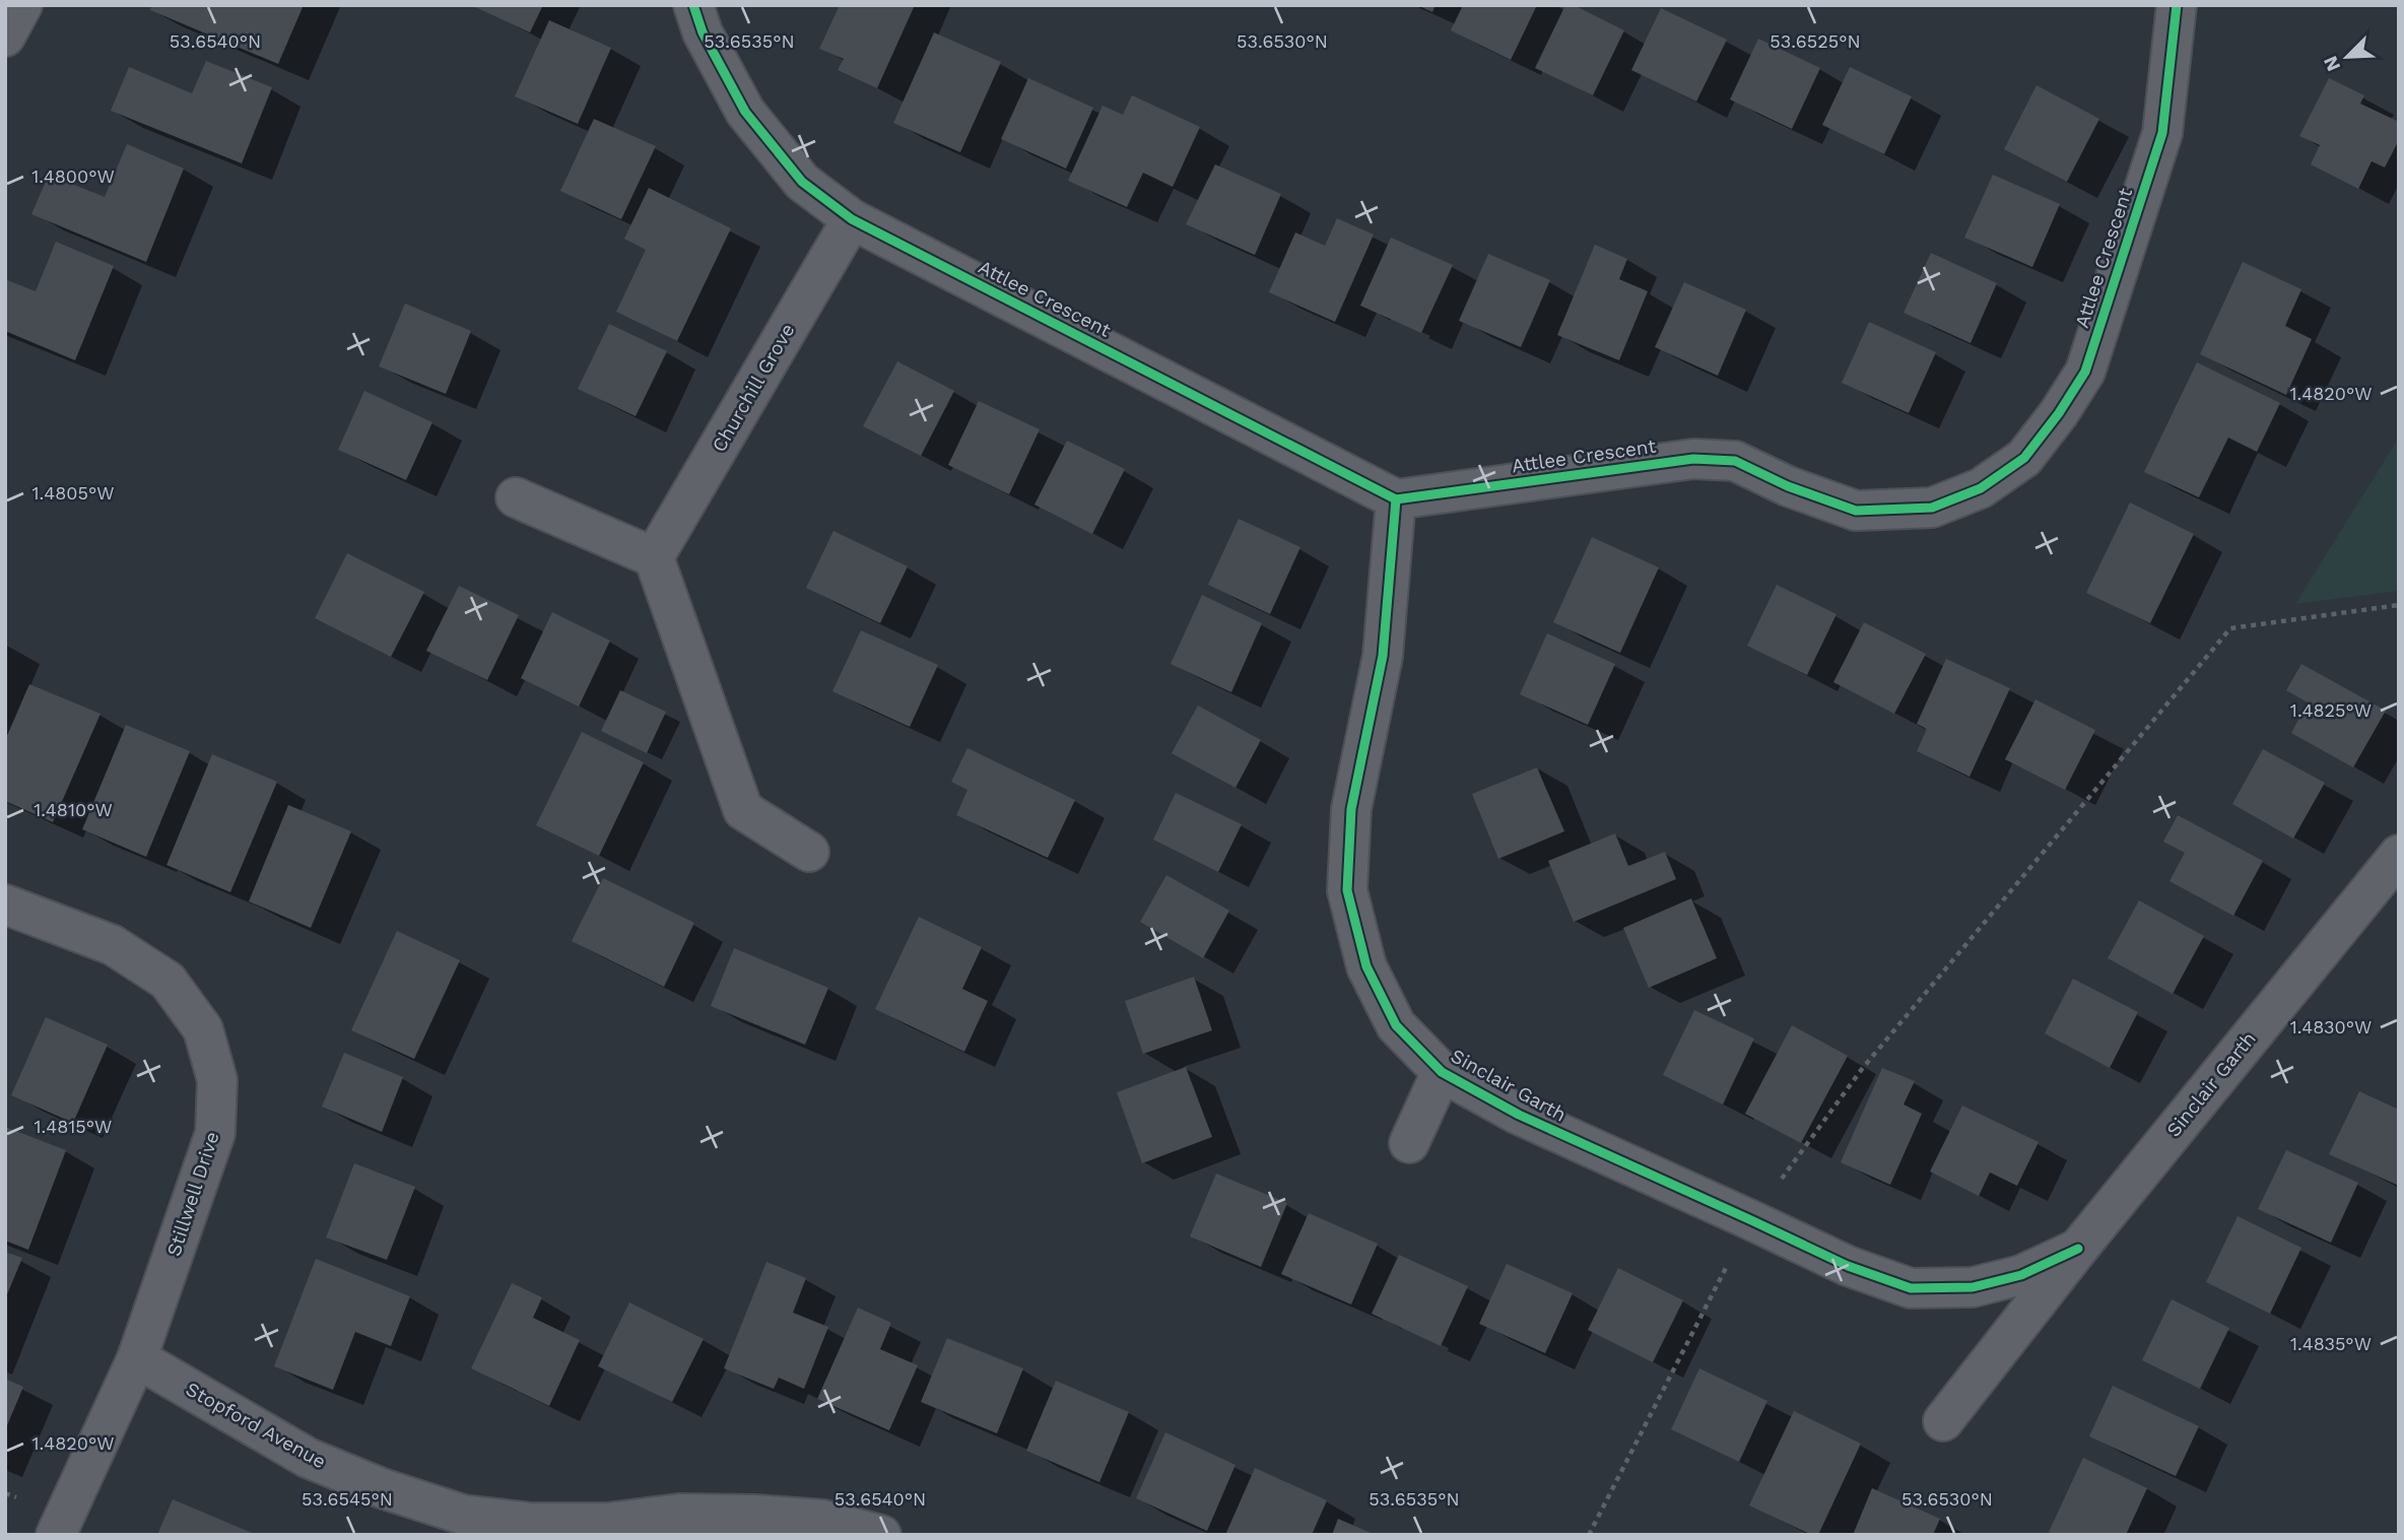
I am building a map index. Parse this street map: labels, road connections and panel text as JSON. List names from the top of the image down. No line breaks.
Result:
{"streets":{"street":["Attlee Crescent","Churchill Grove","Sinclair Garth","Stillwell Drive","Stopford Avenue"]},"crossings":[["Attlee Crescent","Churchill Grove"],["Attlee Crescent","Sinclair Garth"],["Stillwell Drive","Stopford Avenue"]],"north":"bottom left","coordinates":["53.6540°N","53.6535°N","53.6530°N","53.6525°N","1.4800°W","1.4820°W","1.4805°W","1.4825°W","1.4810°W","1.4830°W","1.4815°W","1.4835°W","53.6545°N"]}
